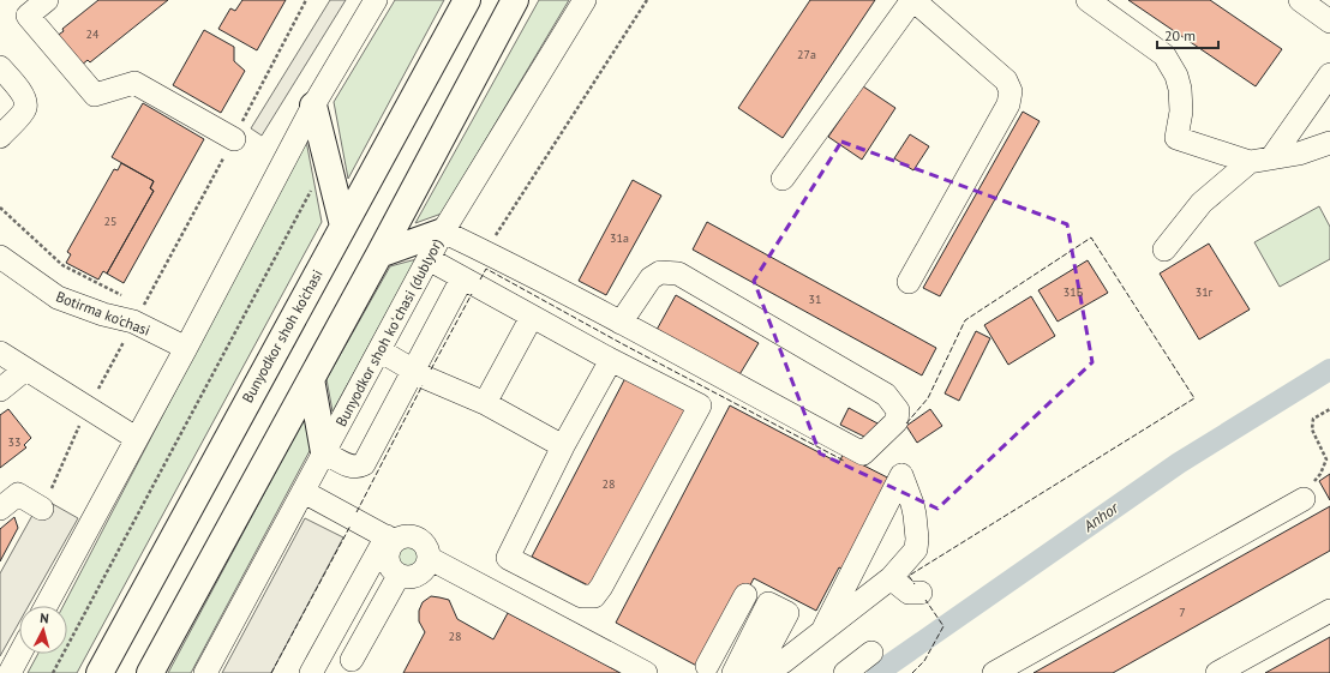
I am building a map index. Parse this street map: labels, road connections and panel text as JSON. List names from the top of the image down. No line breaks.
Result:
{"streets":{"main road":["Bunyodkor shoh ko'chasi"],"street":["Botirma ko'chasi","Bunyodkor shoh koʻchasi (dublyor)"]},"water":["Anhor"],"house_numbers":["24","27а","25","31а","31Б","31г","31","33","28","7","28"],"scale_bar":"20 m","north":"top"}
